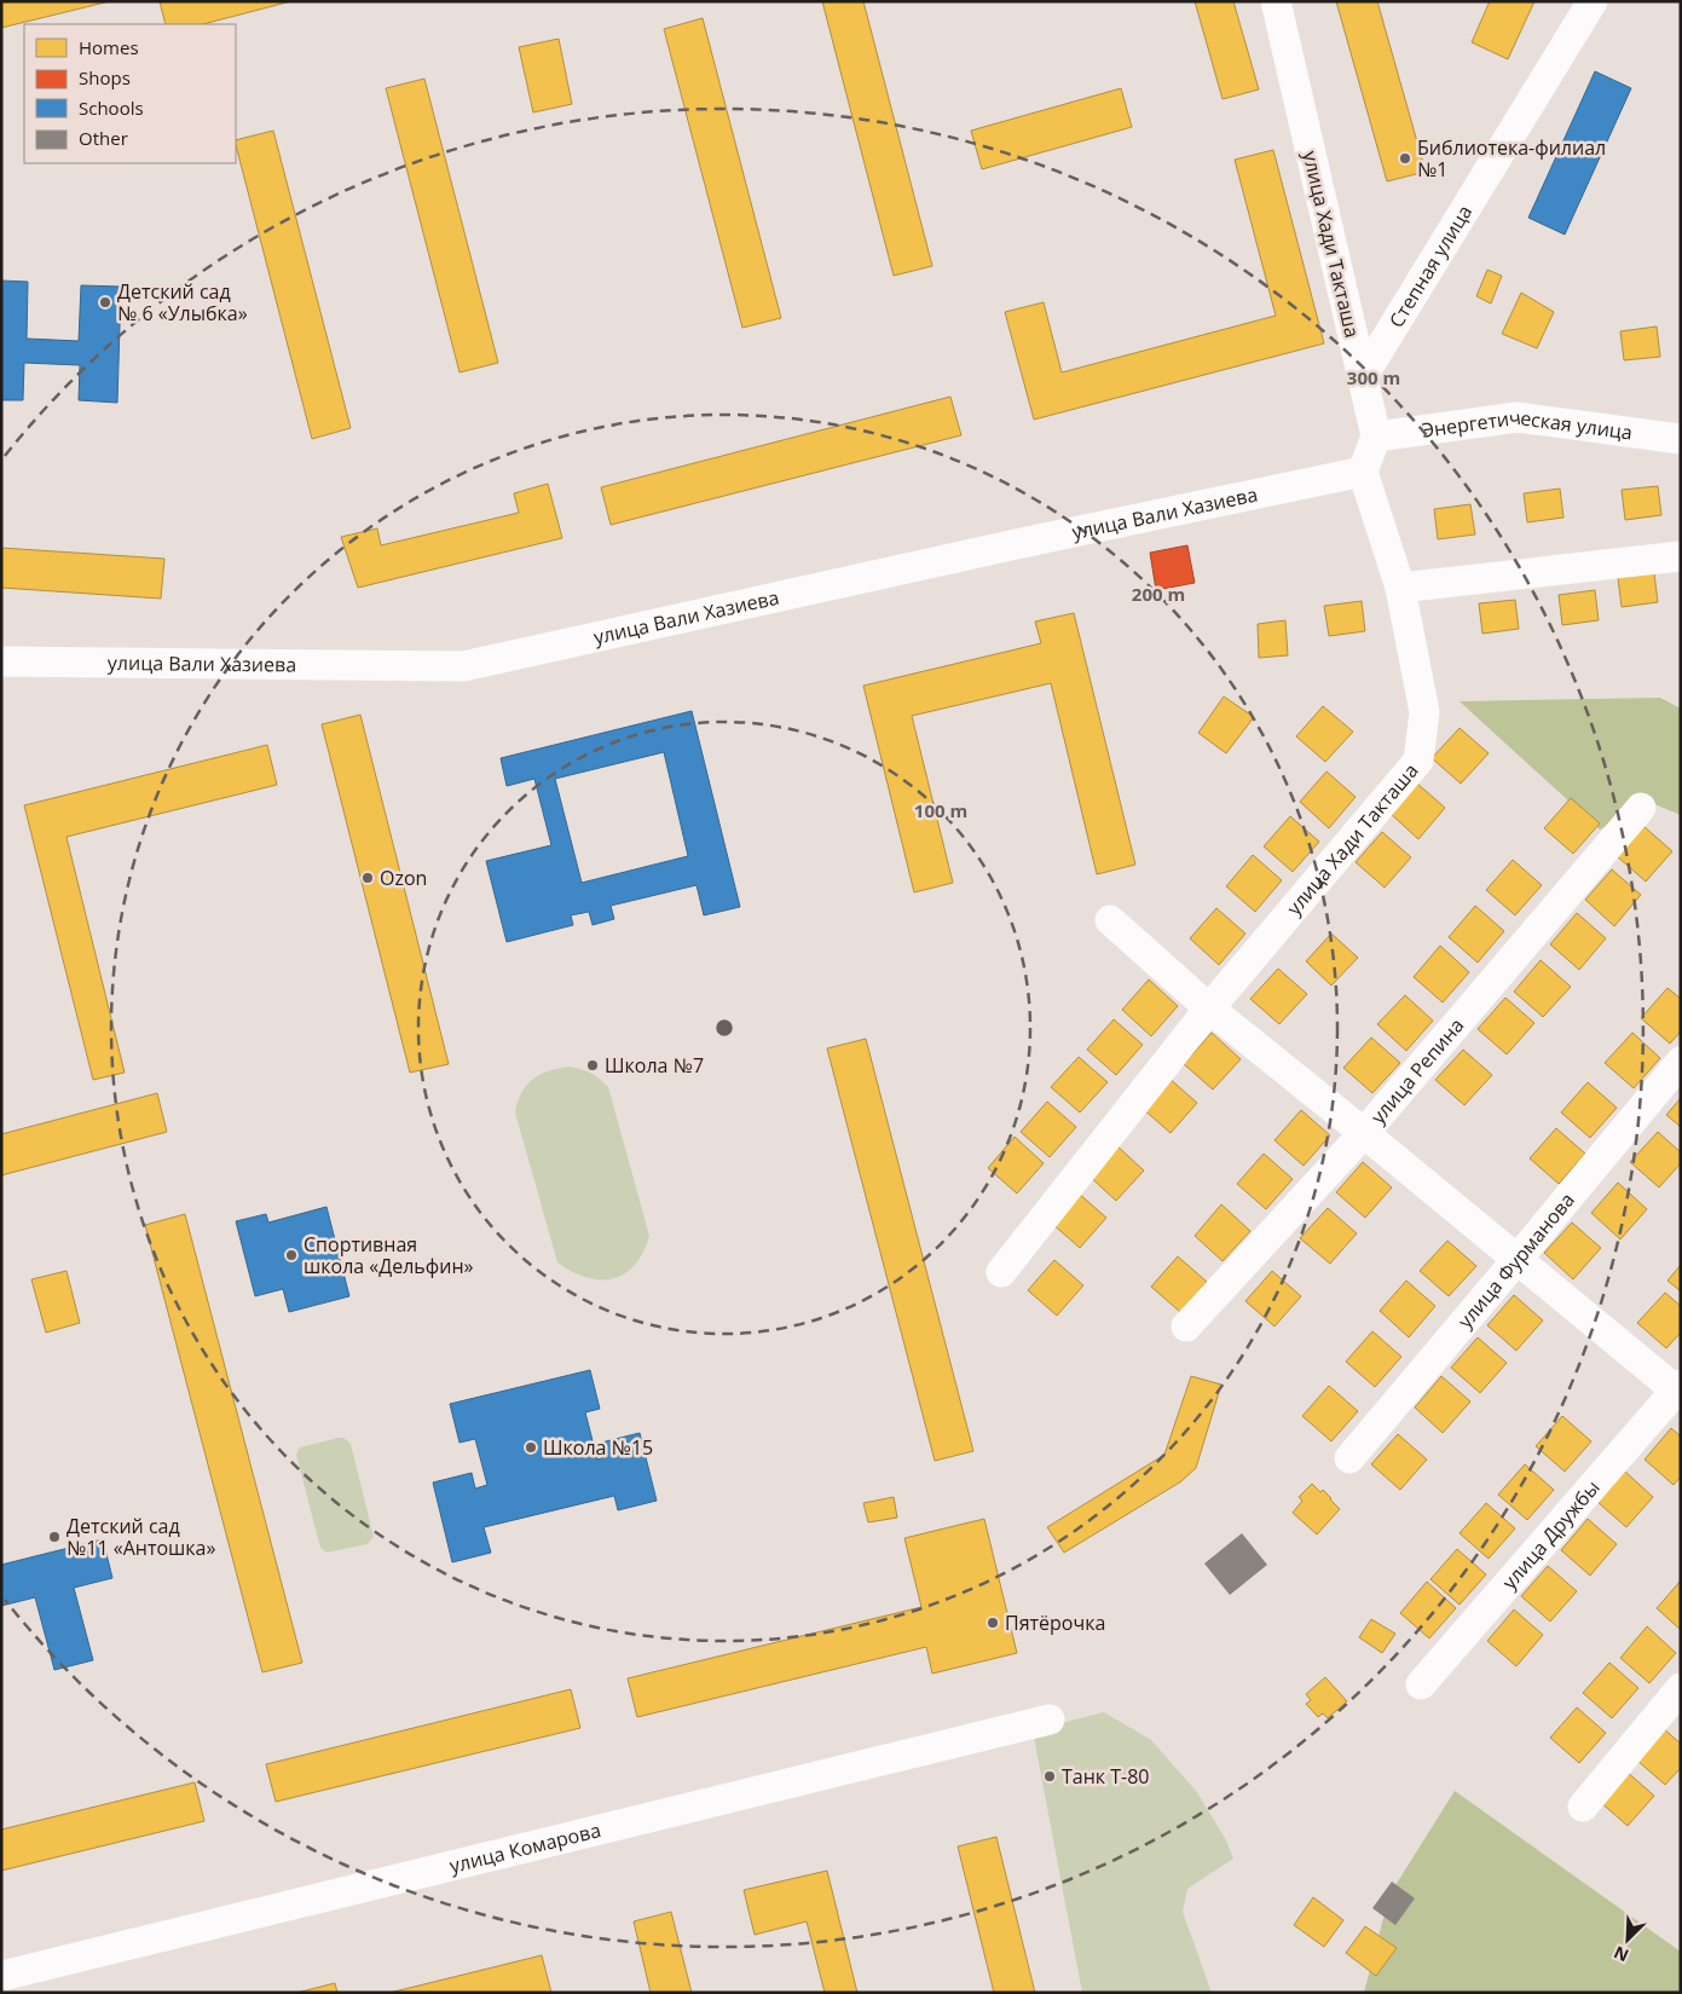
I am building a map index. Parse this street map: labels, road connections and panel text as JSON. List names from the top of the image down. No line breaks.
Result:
{"streets":{"street":["улица Хади Такташа","Степная улица","Энергетическая улица","улица Вали Хазиева","улица Репина","улица Фурманова","улица Дружбы","улица Комарова"]},"crossings":[["улица Хади Такташа","Степная улица"],["улица Хади Такташа","Энергетическая улица"],["улица Хади Такташа","улица Вали Хазиева"]],"places":["Библиотека-филиал №1","Детский сад № 6 «Улыбка»","Ozon","Школа №7","Спортивная школа «Дельфин»","Школа №15","Детский сад №11 «Антошка»","Пятёрочка","Танк Т-80"],"legend":["Homes","Shops","Schools","Other"],"north":"bottom left","rings":["300 m","200 m","100 m"]}
